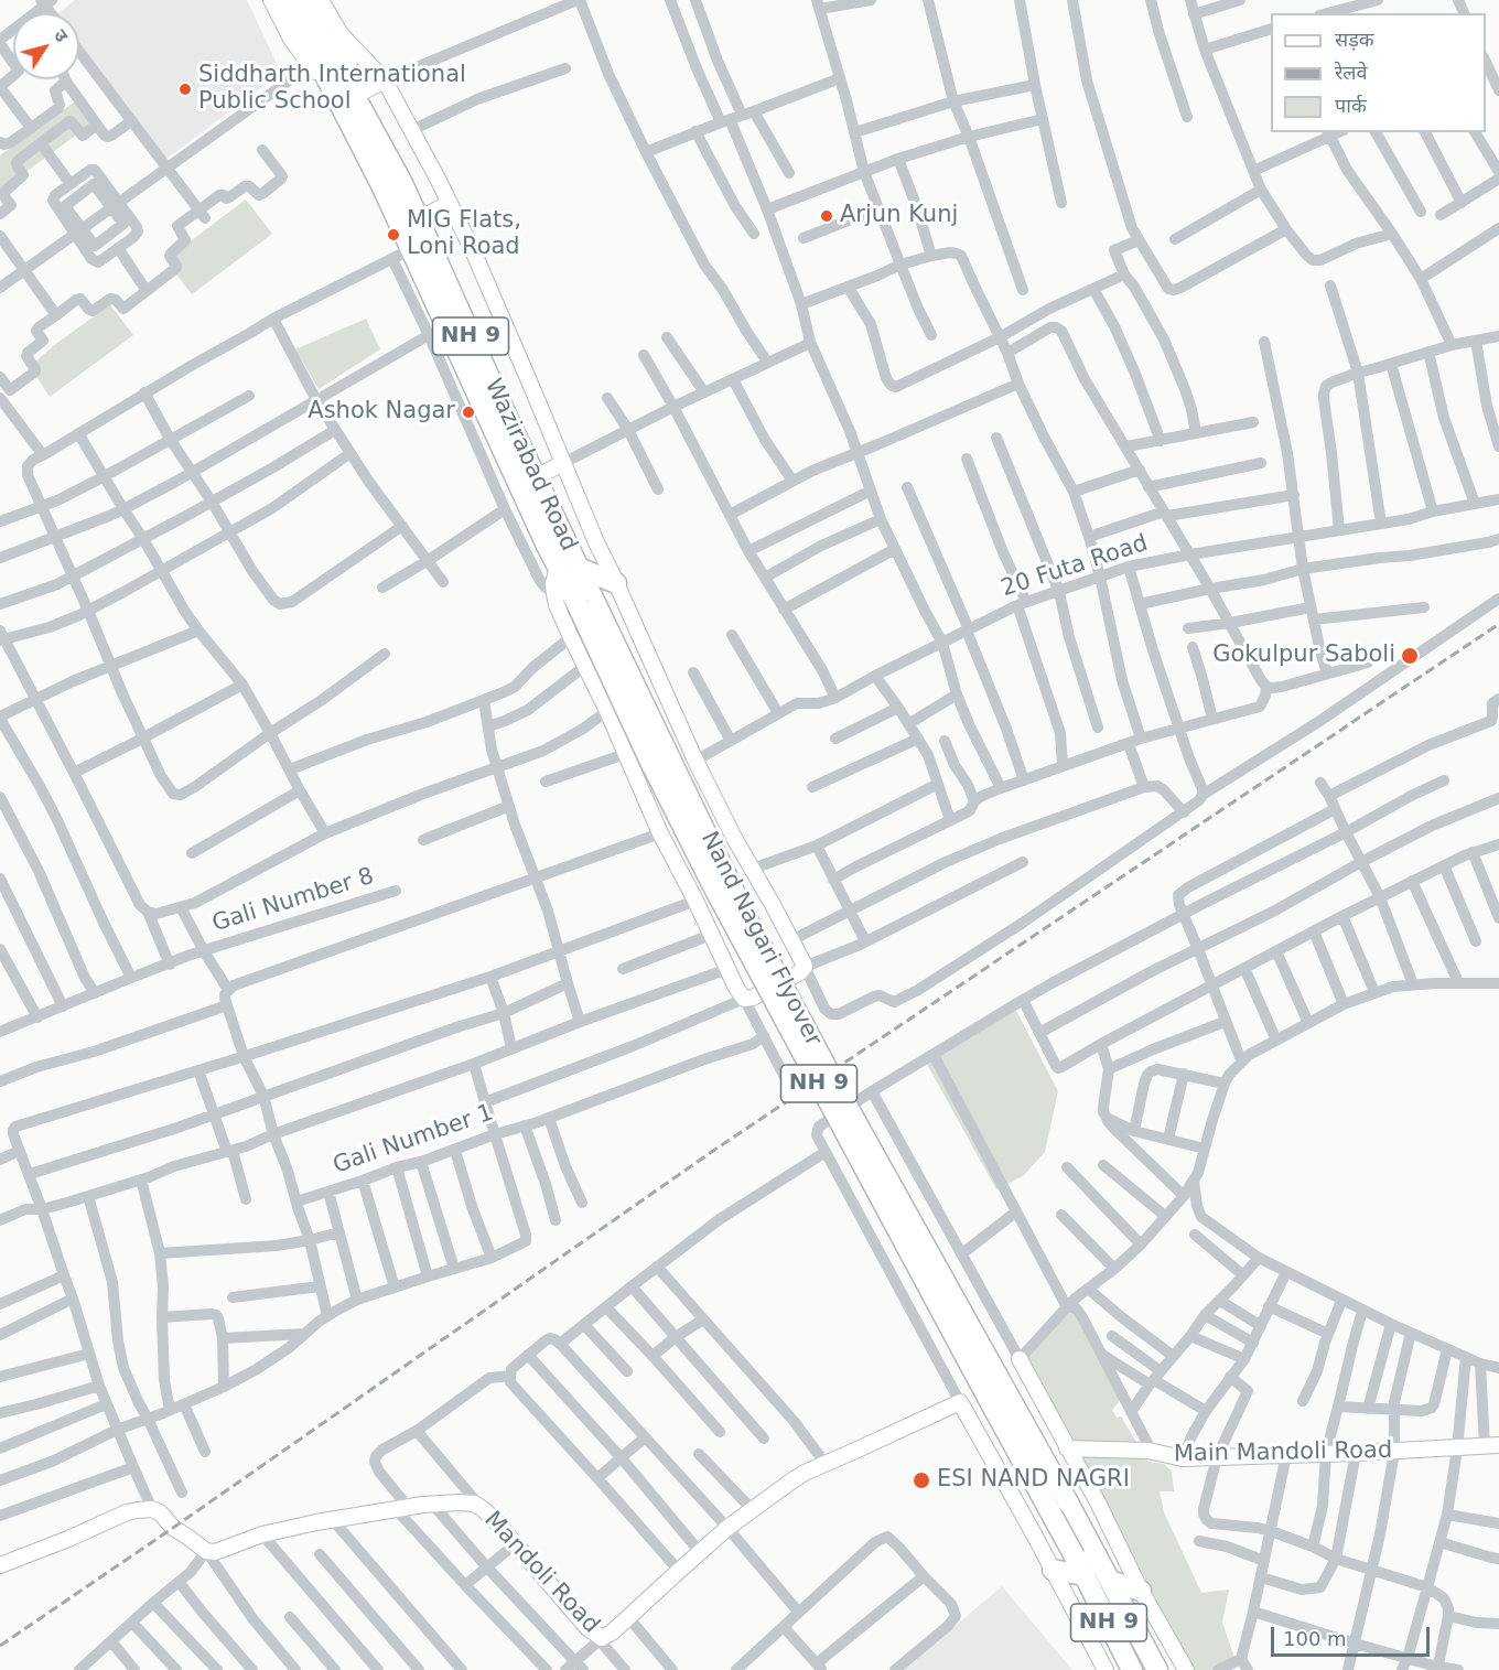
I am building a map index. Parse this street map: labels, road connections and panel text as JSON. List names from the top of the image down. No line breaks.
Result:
{"streets":{"highway":["NH 9","Wazirabad Road","Nand Nagari Flyover"],"street":["20 Futa Road","Gali Number 8","Gali Number 1","Main Mandoli Road","Mandoli Road"]},"crossings":[["NH 9","Wazirabad Road"],["NH 9","Nand Nagari Flyover"],["Wazirabad Road","Nand Nagari Flyover"]],"places":["Siddharth International Public School","Arjun Kunj","MIG Flats, Loni Road","Ashok Nagar","Gokulpur Saboli","ESI NAND NAGRI"],"legend":["सड़क","रेलवे","पार्क"],"scale_bar":"100 m","north":"top right"}
